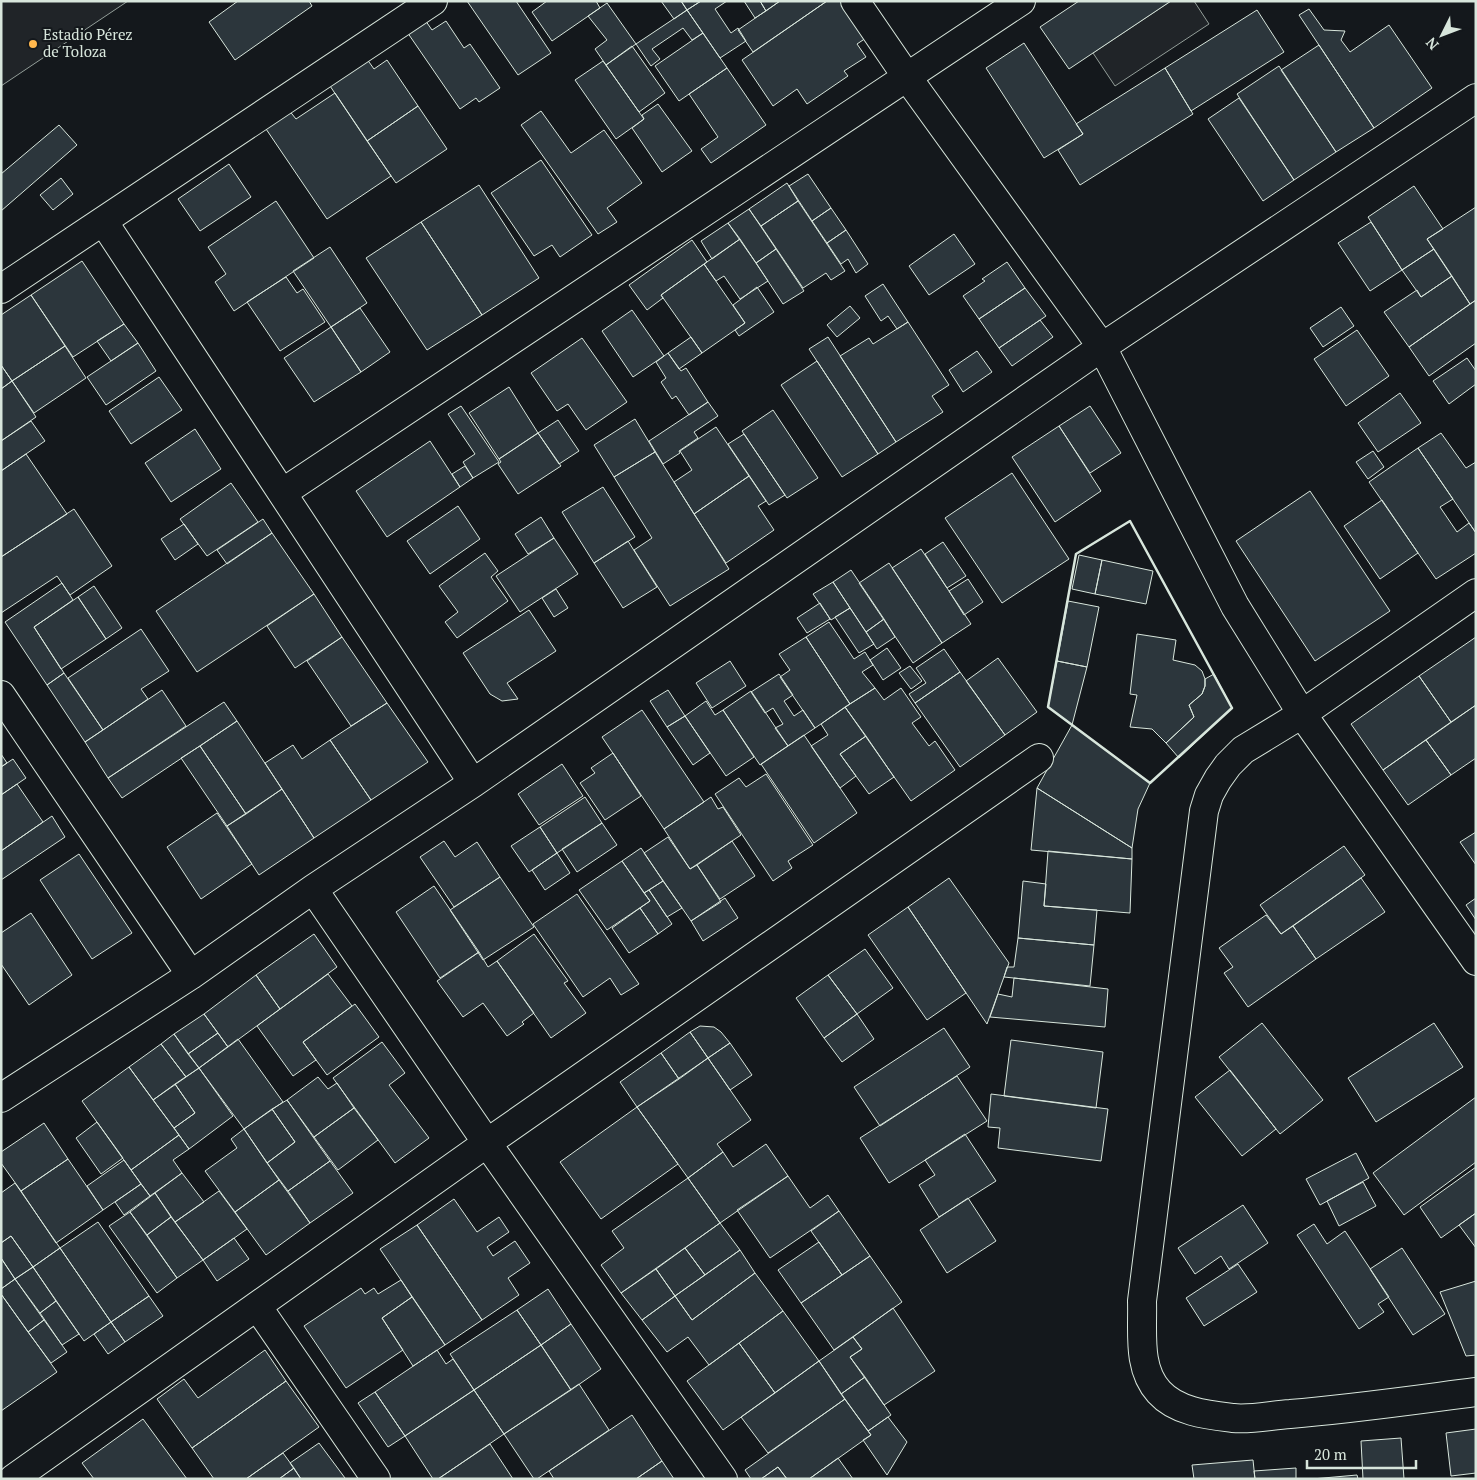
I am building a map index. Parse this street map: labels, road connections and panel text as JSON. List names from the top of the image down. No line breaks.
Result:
{"places":["Estadio Pérez de Toloza"],"scale_bar":"20 m","north":"bottom left"}
